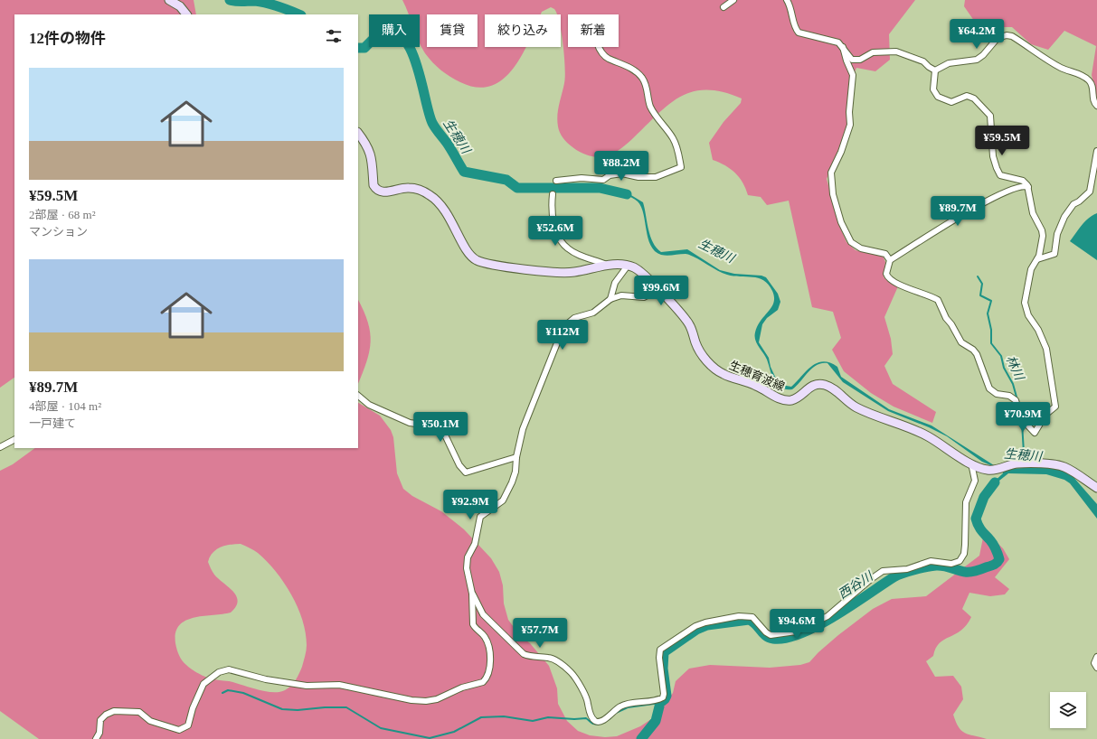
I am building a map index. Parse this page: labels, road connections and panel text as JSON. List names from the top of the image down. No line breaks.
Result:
{"streets":{"main road":["生穂育波線"]},"water":["生穂川","林川","西谷川"],"page":{"chip":["購入","賃貸","絞り込み","新着"],"heading":"12件の物件","price":["¥64.2M","¥59.5M","¥88.2M","¥89.7M","¥52.6M","¥99.6M","¥112M","¥70.9M","¥50.1M","¥92.9M","¥94.6M","¥57.7M"],"list":[{"name":"¥59.5M","note":"2部屋 · 68 m² · マンション"},{"name":"¥89.7M","note":"4部屋 · 104 m² · 一戸建て"}]}}
